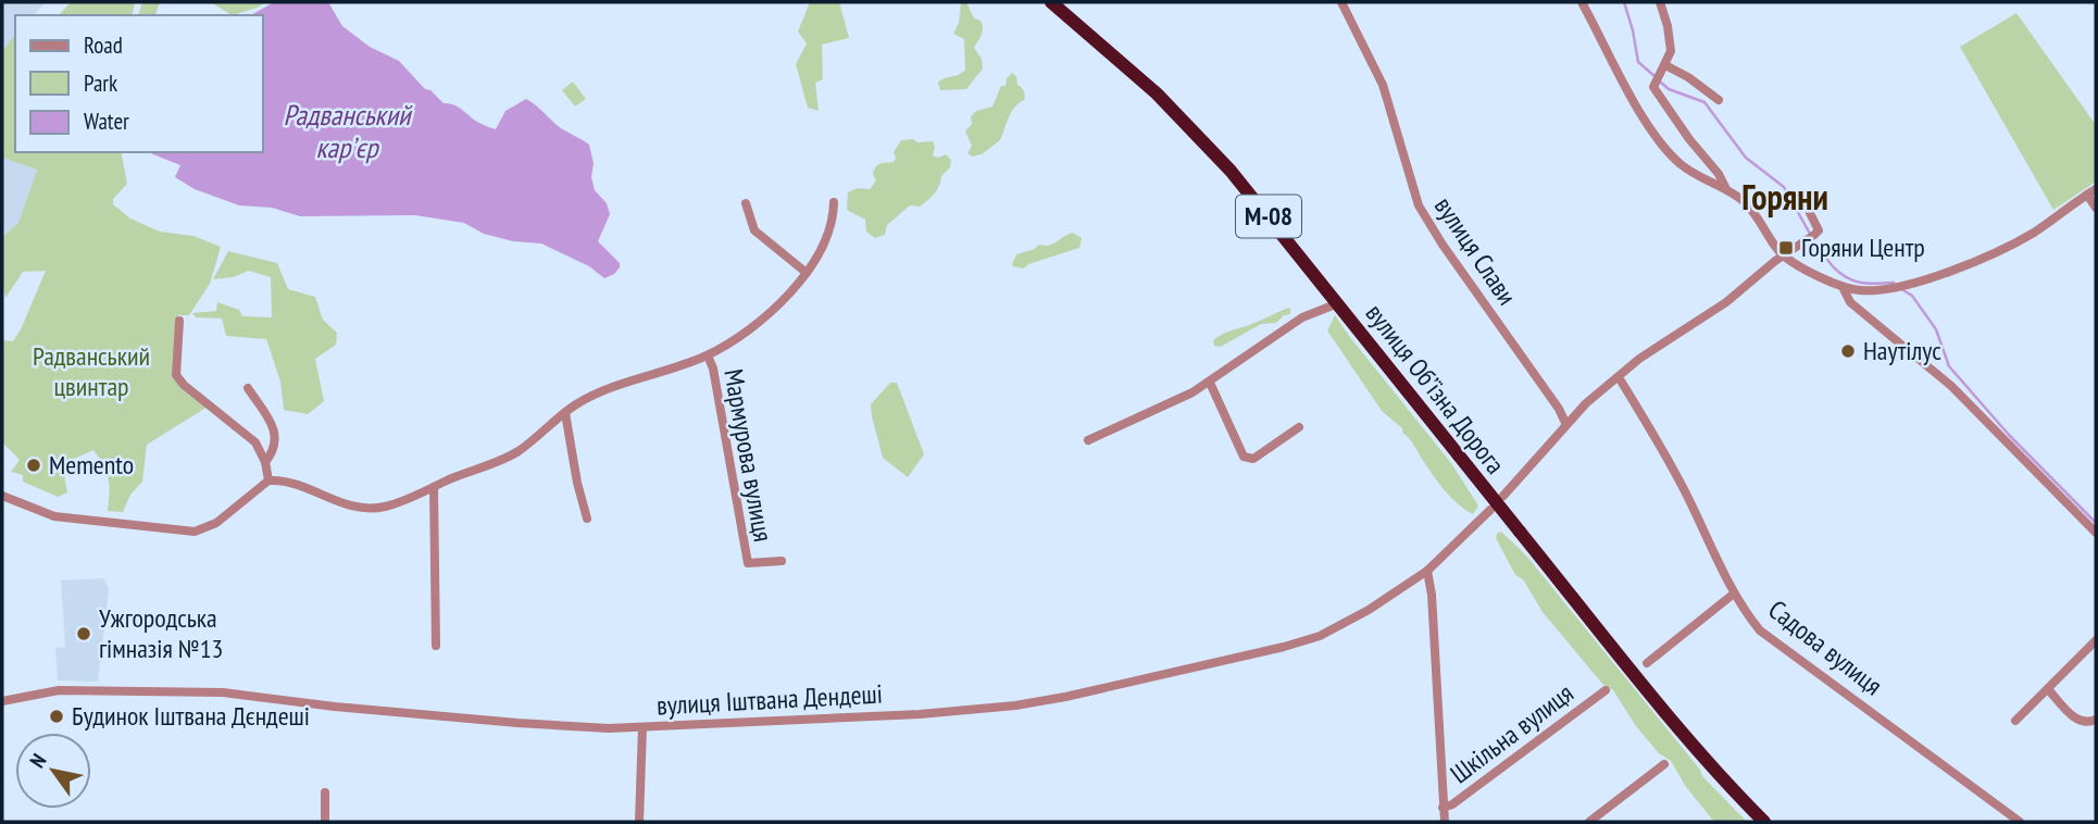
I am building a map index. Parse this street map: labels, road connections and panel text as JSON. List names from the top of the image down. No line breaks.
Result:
{"streets":{"highway":["М-08","вулиця Обʼїзна Дорога"],"street":["вулиця Слави","Мармурова вулиця","Садова вулиця","вулиця Іштвана Дендеші","Шкільна вулиця"]},"districts":["Горяни"],"water":["Радванський карʼєр"],"parks":["Радванський цвинтар"],"places":{"transit":["Горяни Центр"],"other":["Наутілус","Memento","Ужгородська гімназія №13","Будинок Іштвана Дєндеші"]},"legend":["Road","Park","Water"],"north":"top left"}
